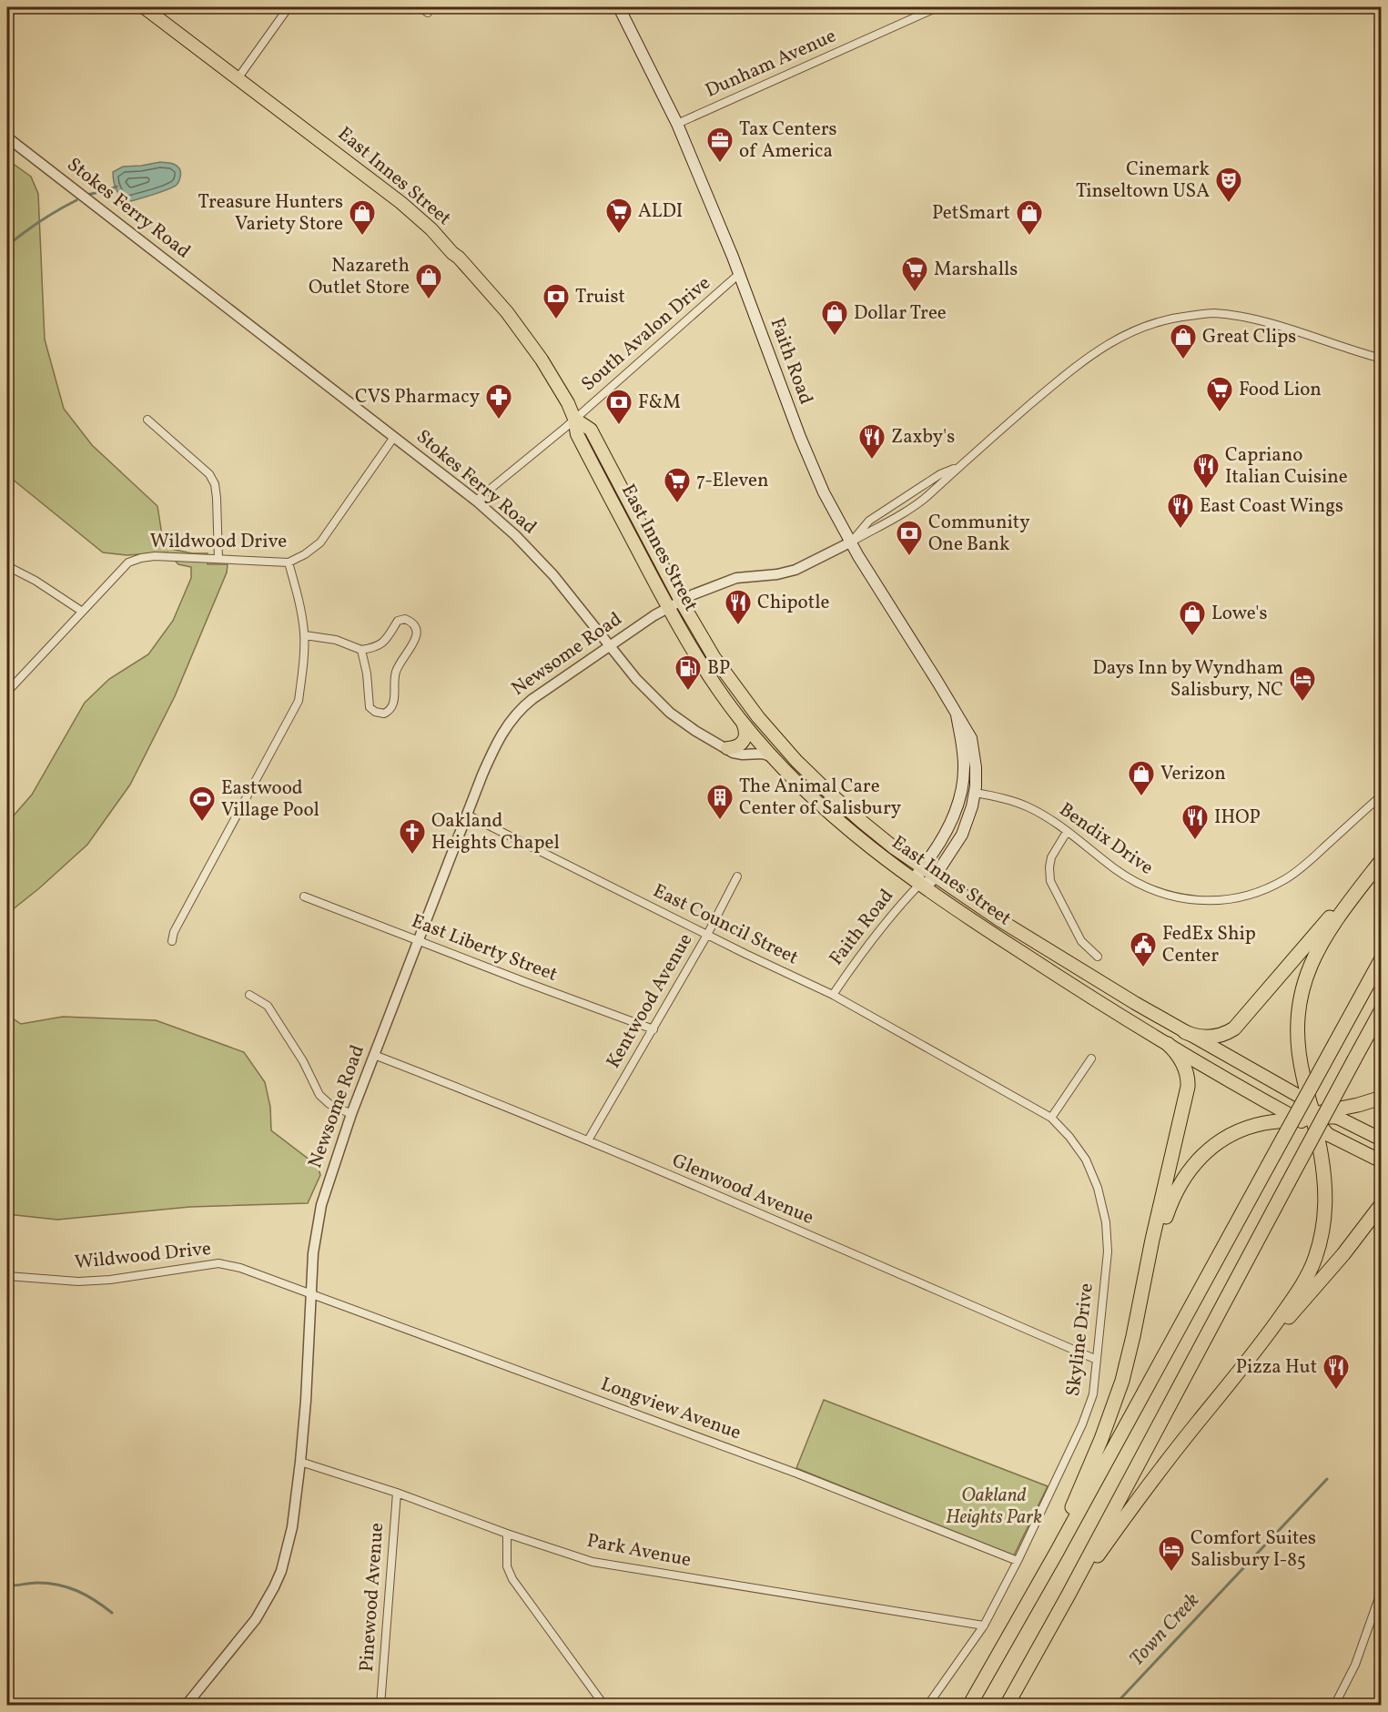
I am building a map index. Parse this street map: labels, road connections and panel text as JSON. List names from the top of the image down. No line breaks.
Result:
{"streets":{"main road":["East Innes Street","Faith Road"],"street":["Dunham Avenue","Stokes Ferry Road","South Avalon Drive","Wildwood Drive","Newsome Road","Bendix Drive","East Council Street","East Liberty Street","Kentwood Avenue","Glenwood Avenue","Skyline Drive","Longview Avenue","Park Avenue","Pinewood Avenue"]},"crossings":[["Dunham Avenue","Faith Road"],["East Innes Street","Stokes Ferry Road"],["East Innes Street","South Avalon Drive"],["East Innes Street","Faith Road"],["East Innes Street","Newsome Road"],["Stokes Ferry Road","South Avalon Drive"],["Stokes Ferry Road","Wildwood Drive"],["Stokes Ferry Road","Newsome Road"],["South Avalon Drive","Faith Road"],["Faith Road","Newsome Road"],["Faith Road","Bendix Drive"],["Faith Road","East Council Street"],["Wildwood Drive","Newsome Road"],["Wildwood Drive","Longview Avenue"],["Newsome Road","East Council Street"],["Newsome Road","East Liberty Street"],["Newsome Road","Glenwood Avenue"],["Newsome Road","Longview Avenue"],["Newsome Road","Park Avenue"],["East Council Street","Kentwood Avenue"],["East Council Street","Skyline Drive"],["East Liberty Street","Kentwood Avenue"],["Kentwood Avenue","Glenwood Avenue"],["Glenwood Avenue","Skyline Drive"],["Skyline Drive","Longview Avenue"],["Skyline Drive","Park Avenue"],["Park Avenue","Pinewood Avenue"]],"water":["Town Creek"],"parks":["Oakland Heights Park"],"places":{"office":["Tax Centers of America"],"theatre":["Cinemark Tinseltown USA"],"supermarket":["ALDI","Marshalls","Food Lion","7-Eleven"],"shop":["Treasure Hunters Variety Store","PetSmart","Nazareth Outlet Store","Dollar Tree","Great Clips","Lowe's","Verizon"],"bank":["Truist","F&M","Community One Bank"],"pharmacy":["CVS Pharmacy"],"restaurant":["Zaxby's","Capriano Italian Cuisine","East Coast Wings","Chipotle","IHOP","Pizza Hut"],"fuel station":["BP"],"hotel":["Days Inn by Wyndham Salisbury, NC","Comfort Suites Salisbury I-85"],"building":["The Animal Care Center of Salisbury"],"sports":["Eastwood Village Pool"],"church":["Oakland Heights Chapel"],"public building":["FedEx Ship Center"]}}
